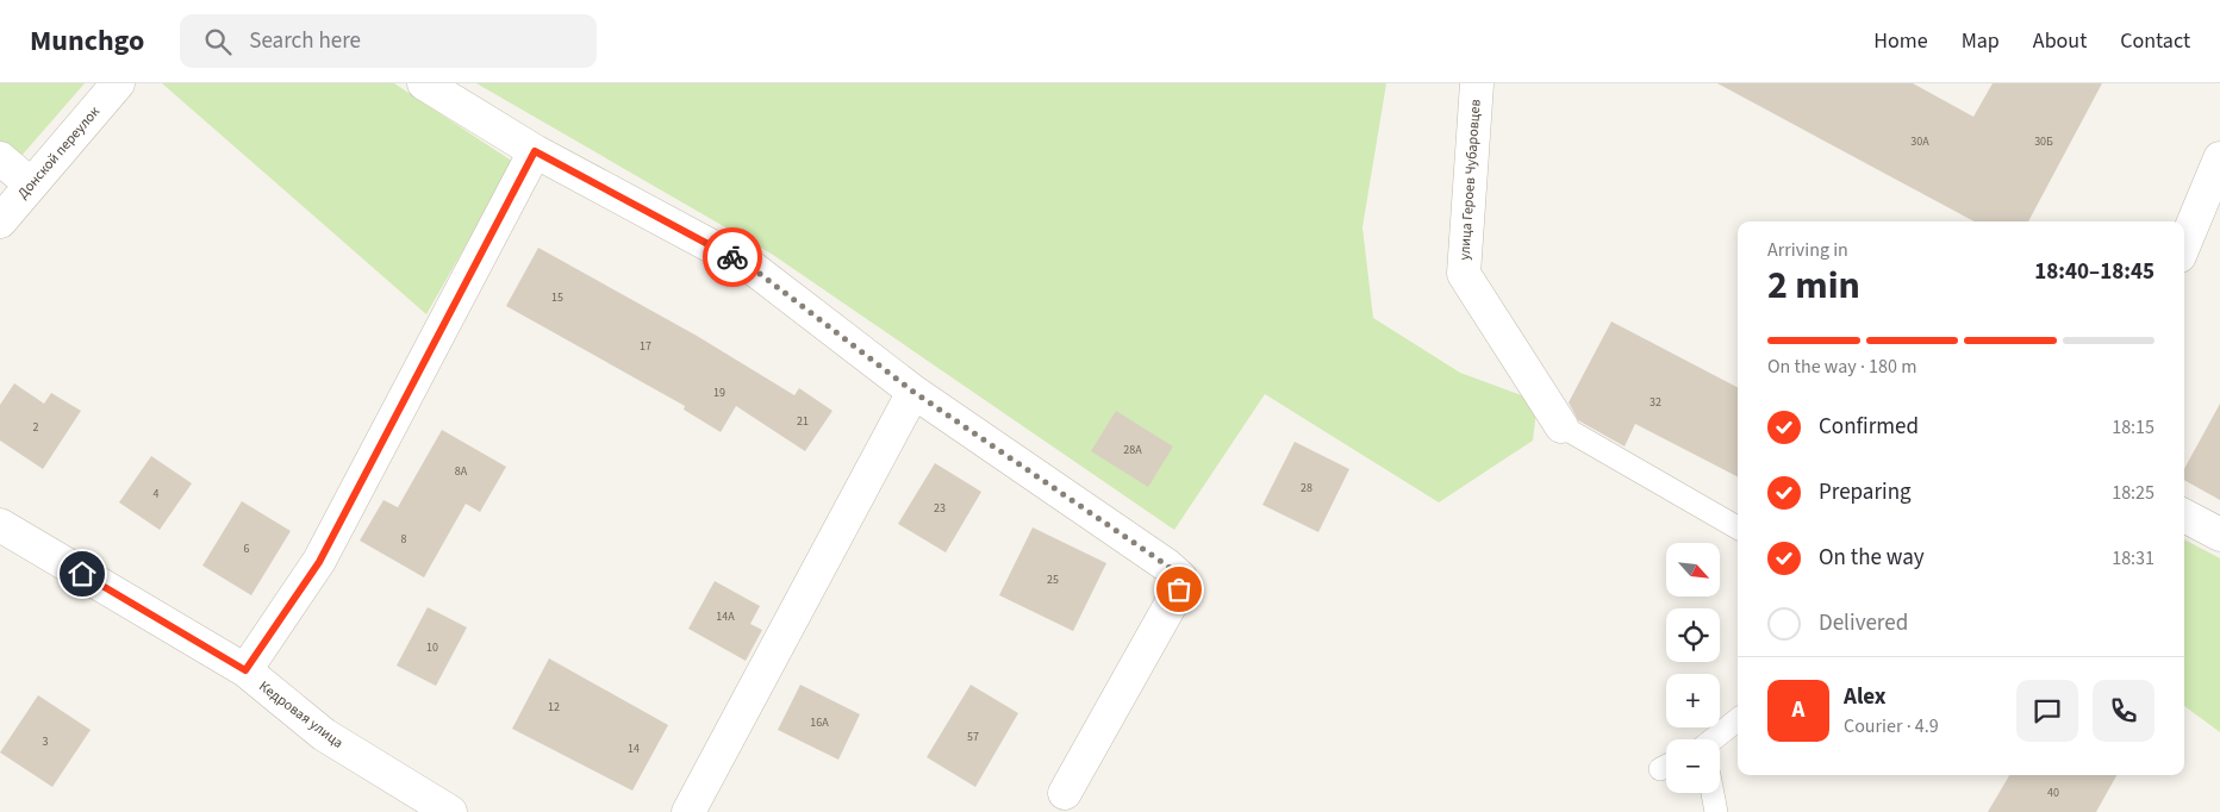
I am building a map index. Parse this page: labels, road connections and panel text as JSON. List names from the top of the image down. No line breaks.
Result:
{"streets":{"street":["Донской переулок","улица Героев Чубаровцев","Кедровая улица"]},"house_numbers":["30А","30Б","15","17","19","32","21","2","28А","8А","28","4","23","8","6","25","14А","10","12","16А","57","3","14","40"],"north":"bottom right","page":{"header":"Munchgo","search":"Search here","nav":["Home","Map","About","Contact"],"heading":["2 min","Arriving in","18:40–18:45"],"panel":["Alex","Courier · 4.9"],"bar":"On the way · 180 m","list":[["Confirmed","18:15"],["Preparing","18:25"],["On the way","18:31"],"Delivered"],"map_buttons":["+","−"],"round":"A"}}
